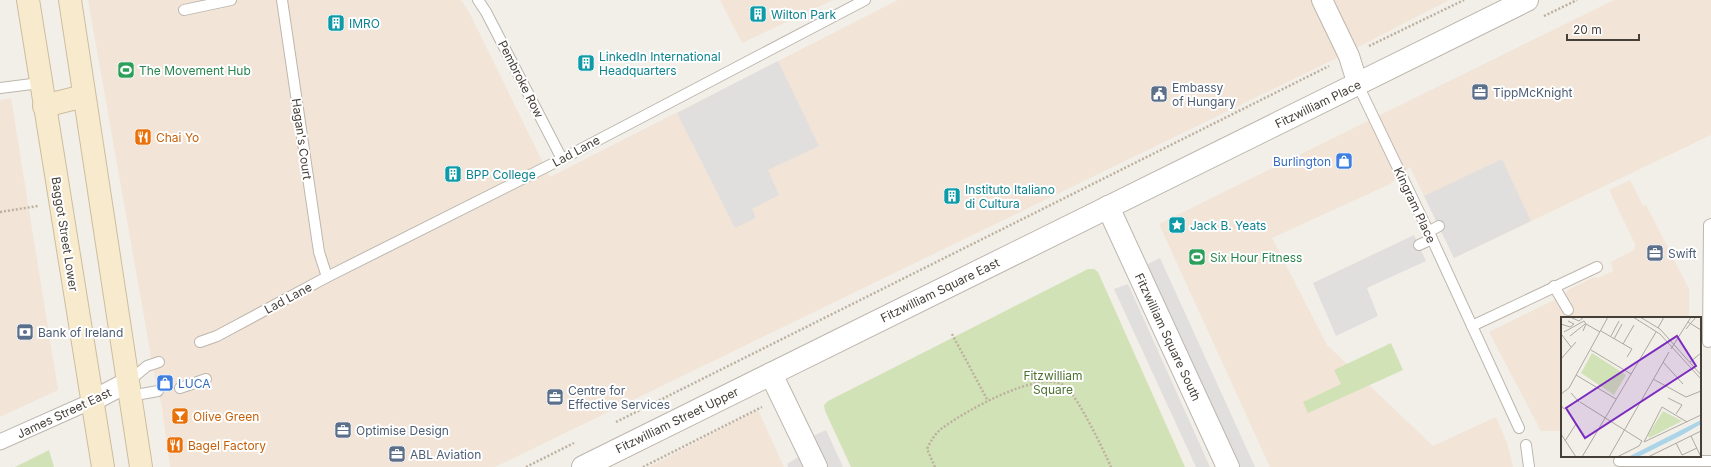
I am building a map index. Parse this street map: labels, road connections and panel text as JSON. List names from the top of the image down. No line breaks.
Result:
{"streets":{"main road":["Baggot Street Lower"],"street":["Fitzwilliam Place","Fitzwilliam Square East","Fitzwilliam Square South","James Street East","Fitzwilliam Street Upper"],"lane":["Pembroke Row","Hagan's Court","Lad Lane","Kingram Place"]},"crossings":[["Pembroke Row","Lad Lane"],["Fitzwilliam Place","Kingram Place"],["Fitzwilliam Place","Fitzwilliam Square East"],["Fitzwilliam Place","Fitzwilliam Square South"],["Hagan's Court","Lad Lane"],["Baggot Street Lower","James Street East"],["Fitzwilliam Square East","Fitzwilliam Square South"],["Fitzwilliam Square East","Fitzwilliam Street Upper"]],"parks":["Fitzwilliam Square"],"places":{"building":["Wilton Park","IMRO","LinkedIn International Headquarters","BPP College","Instituto Italiano di Cultura"],"sports":["The Movement Hub","Six Hour Fitness"],"office":["TippMcKnight","Swift","Centre for Effective Services","Optimise Design","ABL Aviation"],"public building":["Embassy of Hungary"],"restaurant":["Chai Yo","Bagel Factory"],"shop":["Burlington","LUCA"],"place":["Jack B. Yeats"],"bank":["Bank of Ireland"],"bar":["Olive Green"]},"scale_bar":"20 m"}
